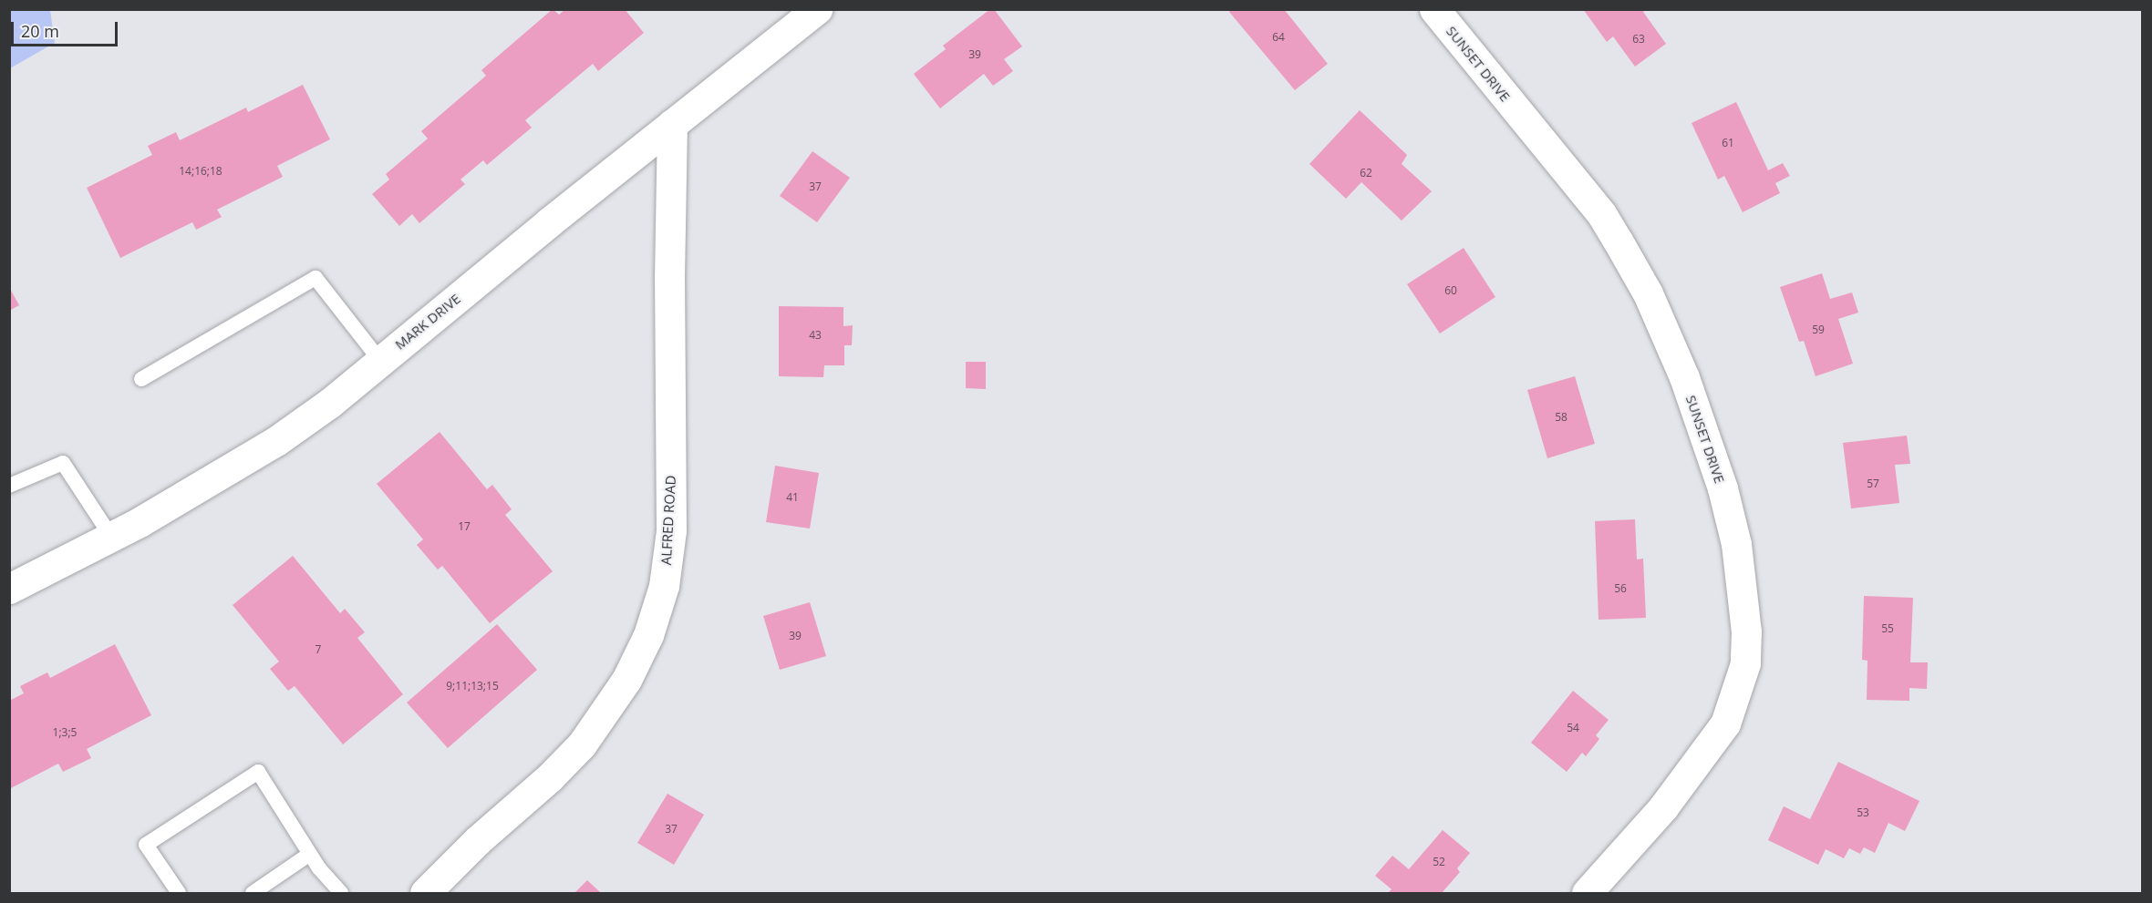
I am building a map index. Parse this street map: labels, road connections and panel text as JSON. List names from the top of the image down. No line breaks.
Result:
{"streets":{"street":["SUNSET DRIVE","MARK DRIVE","ALFRED ROAD"]},"crossings":[["MARK DRIVE","ALFRED ROAD"]],"house_numbers":["64","63","39","61","14;16;18","62","37","60","59","43","58","57","41","17","56","55","39","7","9;11;13;15","54","1;3;5","53","37","52"],"scale_bar":"20 m"}
